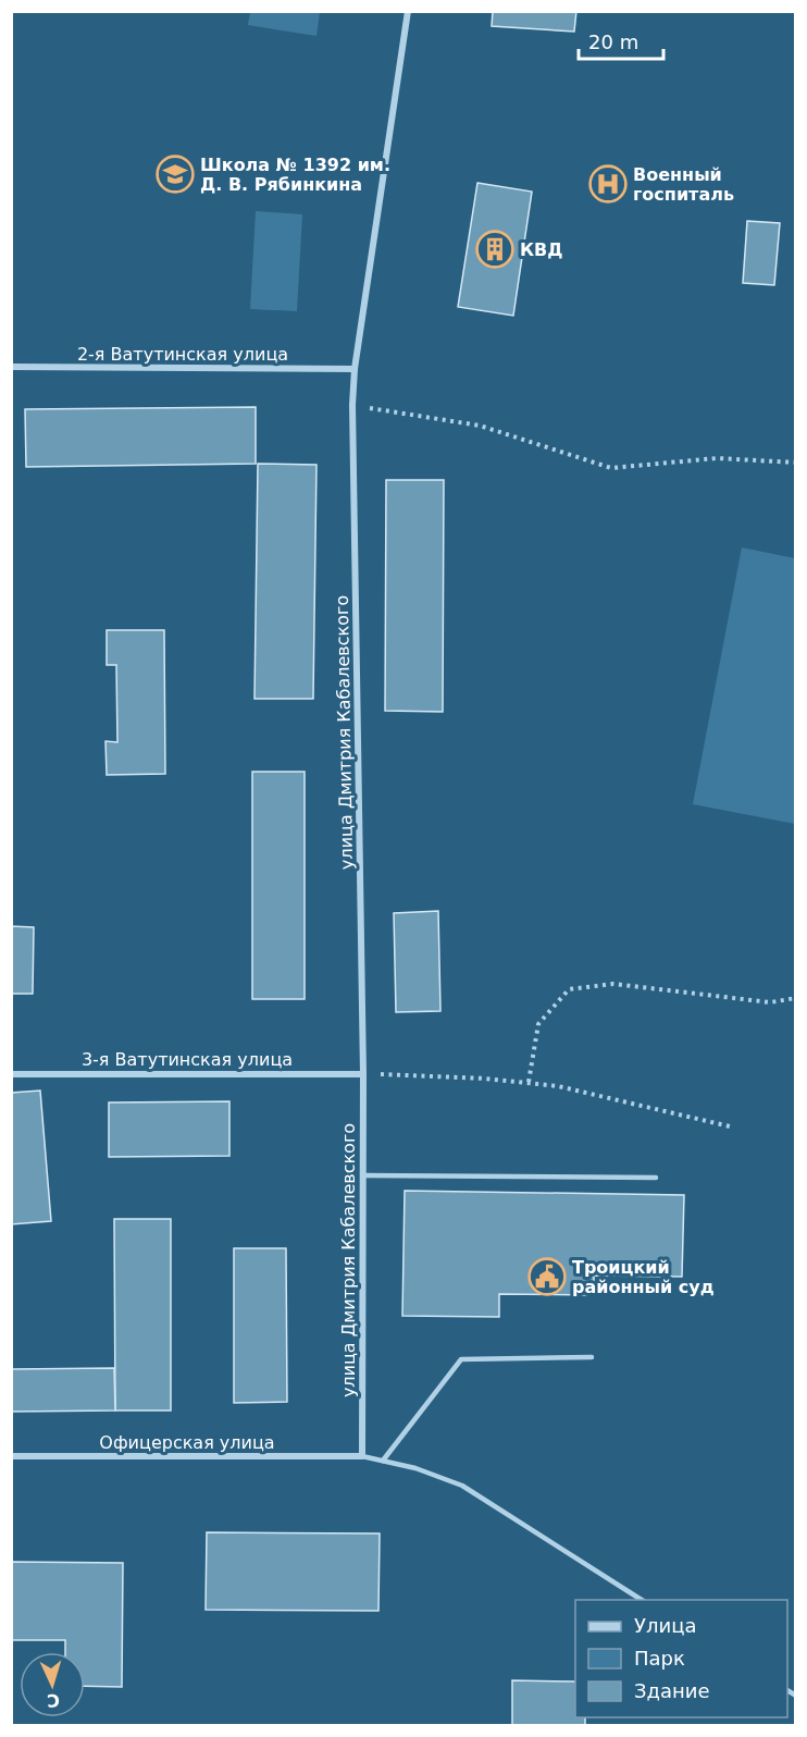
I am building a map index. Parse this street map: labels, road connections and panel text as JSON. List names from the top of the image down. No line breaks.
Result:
{"streets":{"street":["2-я Ватутинская улица","улица Дмитрия Кабалевского","3-я Ватутинская улица","Офицерская улица"]},"crossings":[["2-я Ватутинская улица","улица Дмитрия Кабалевского"],["улица Дмитрия Кабалевского","3-я Ватутинская улица"],["улица Дмитрия Кабалевского","Офицерская улица"]],"places":{"school or university":["Школа № 1392 им. Д. В. Рябинкина"],"hospital":["Военный госпиталь"],"building":["КВД"],"public building":["Троицкий районный суд"]},"legend":["Улица","Парк","Здание"],"scale_bar":"20 m","north":"bottom"}
